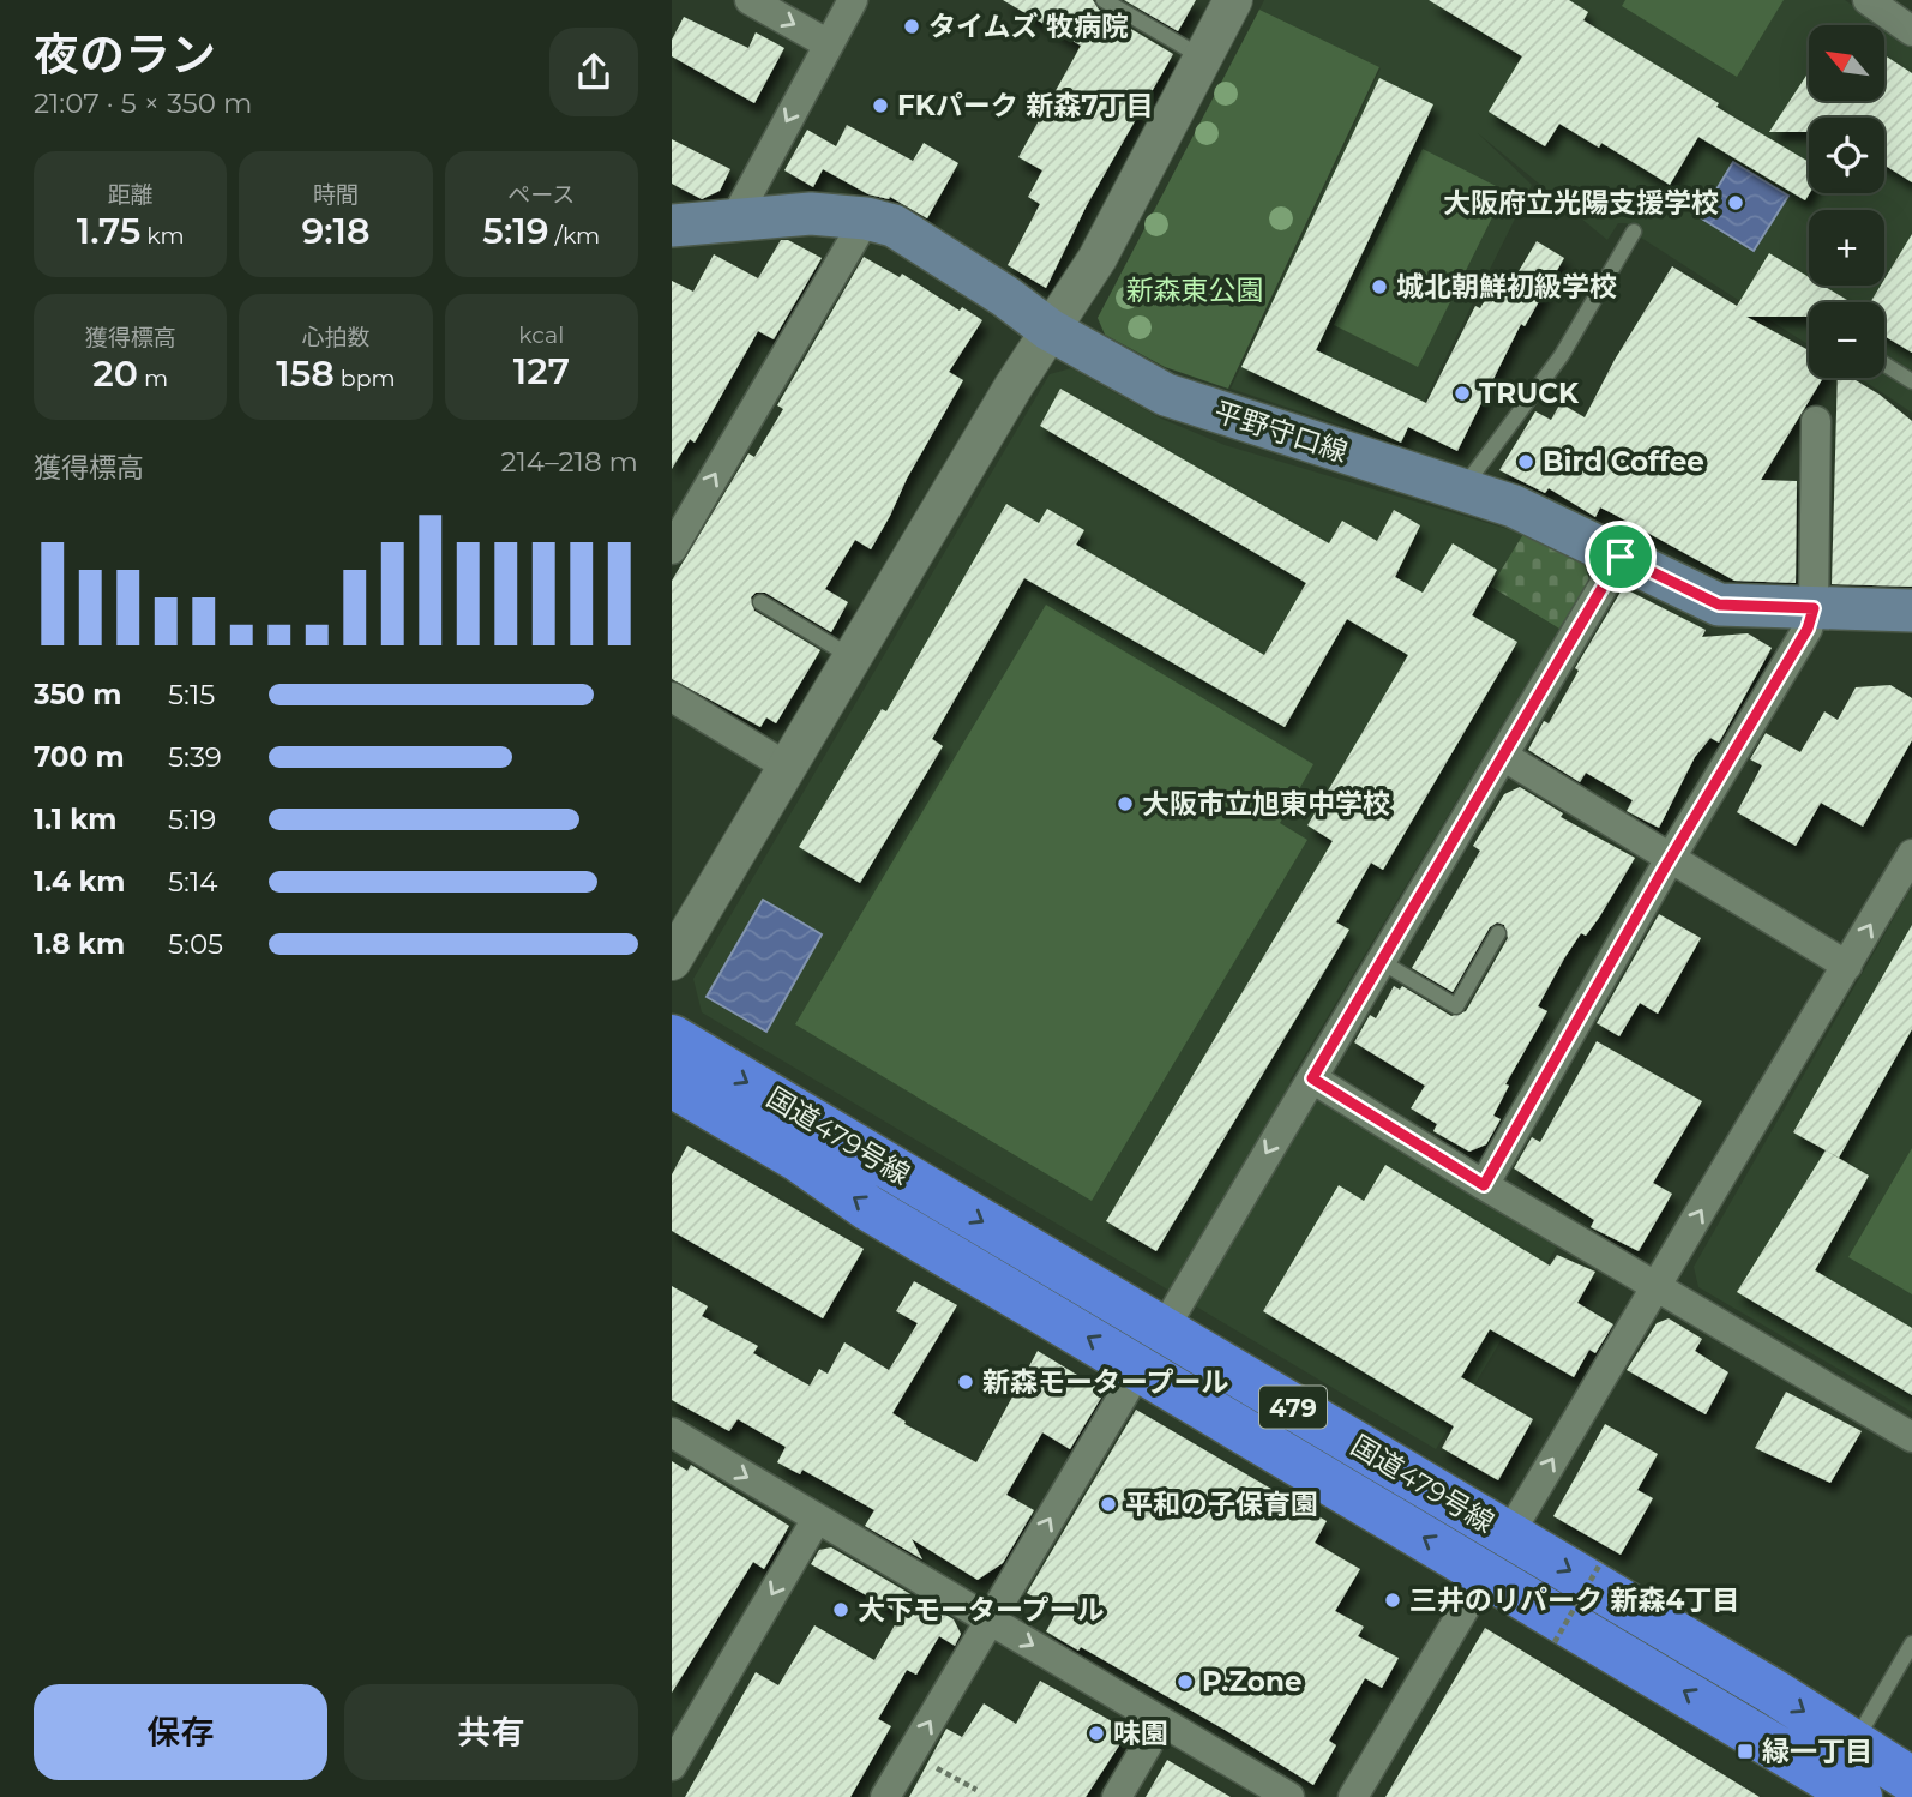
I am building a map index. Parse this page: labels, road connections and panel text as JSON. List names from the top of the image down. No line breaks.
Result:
{"streets":{"highway":["国道479号線","479"],"main road":["平野守口線"]},"parks":["新森東公園"],"places":{"other":["タイムズ 牧病院","FKパーク 新森7丁目","大阪府立光陽支援学校","城北朝鮮初級学校","TRUCK","Bird Coffee","大阪市立旭東中学校","新森モータープール","平和の子保育園","三井のリパーク 新森4丁目","大下モータープール","P.Zone","味園"],"transit":["緑一丁目"]},"north":"top left","page":{"heading":["夜のラン","21:07 · 5 × 350 m"],"map_buttons":["+","−"],"stats":[["距離","1.75 km"],["時間","9:18"],["ペース","5:19 /km"],["獲得標高","20 m"],["心拍数","158 bpm"],["kcal","127"]],"chart":["獲得標高","214–218 m"],"list":[{"name":"350 m","note":"5:15"},{"name":"700 m","note":"5:39"},{"name":"1.1 km","note":"5:19"},{"name":"1.4 km","note":"5:14"},{"name":"1.8 km","note":"5:05"}],"buttons":["保存","共有"]}}
